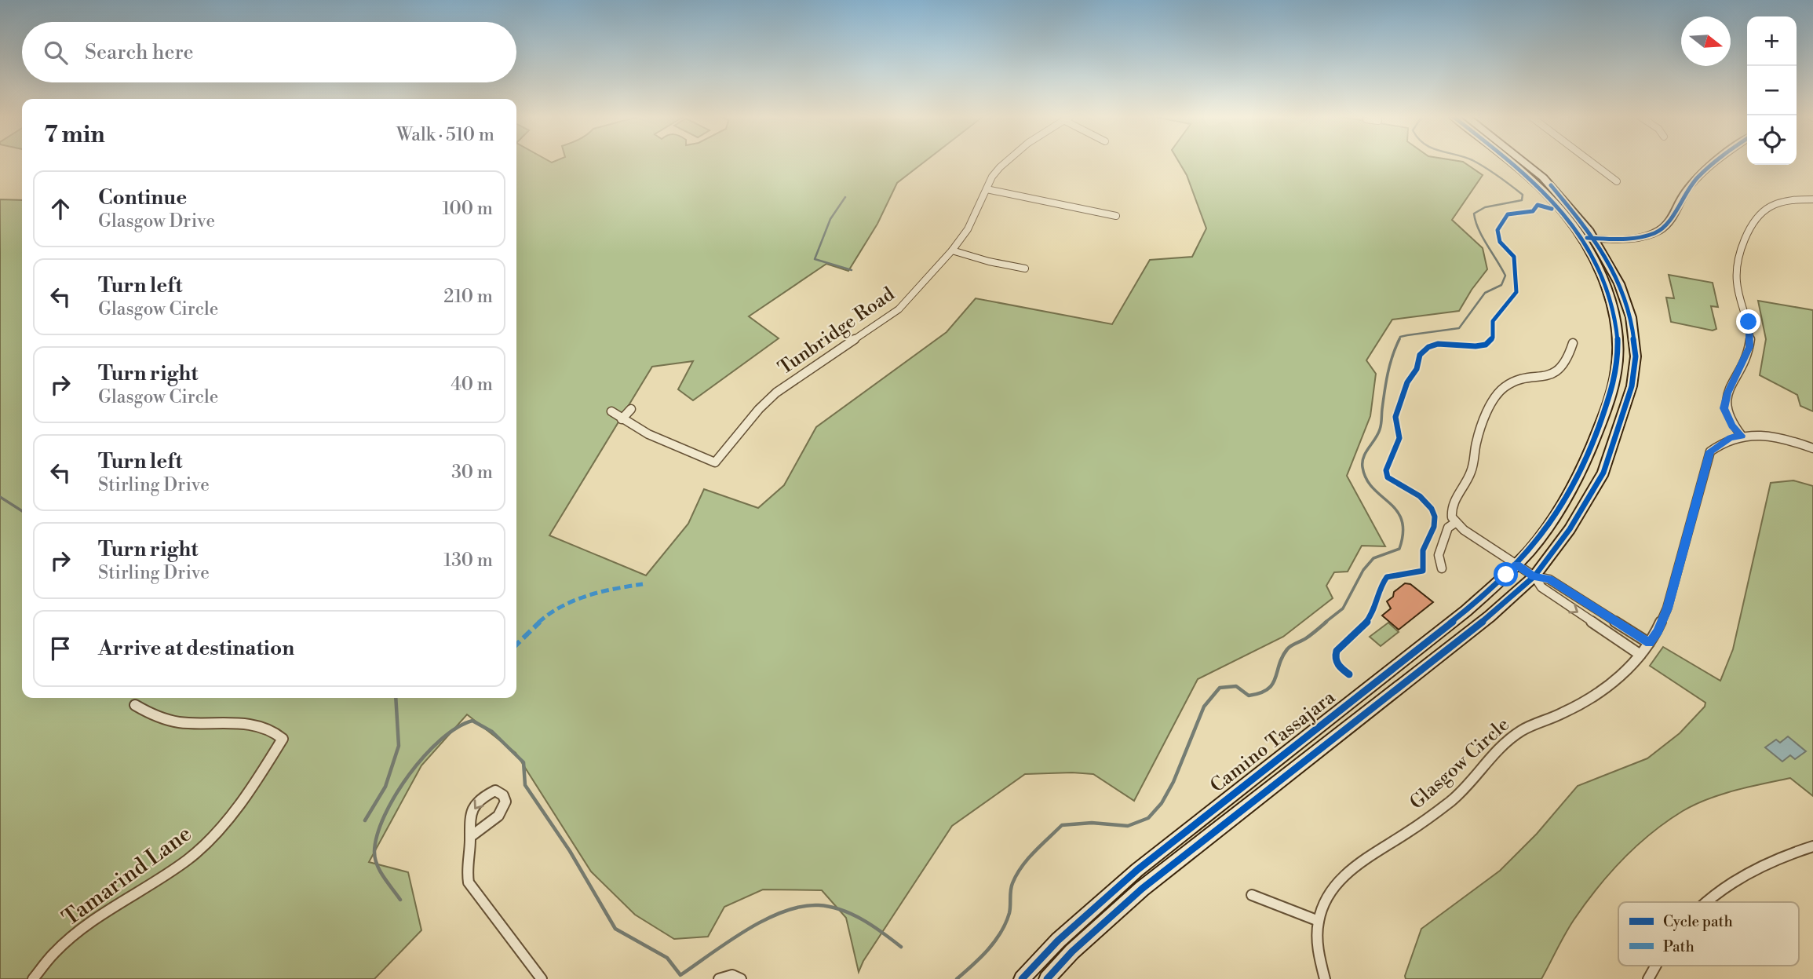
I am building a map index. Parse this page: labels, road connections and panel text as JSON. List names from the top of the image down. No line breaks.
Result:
{"streets":{"main road":["Camino Tassajara"],"street":["Tunbridge Road","Glasgow Circle","Tamarind Lane"]},"legend":["Cycle path","Path"],"north":"right","page":{"map_buttons":["+","−"],"search":"Search here","heading":["7 min","Walk · 510 m"],"list":[["Continue","Glasgow Drive","100 m"],["Turn left","Glasgow Circle","210 m"],["Turn right","Glasgow Circle","40 m"],["Turn left","Stirling Drive","30 m"],["Turn right","Stirling Drive","130 m"],"Arrive at destination"]}}
